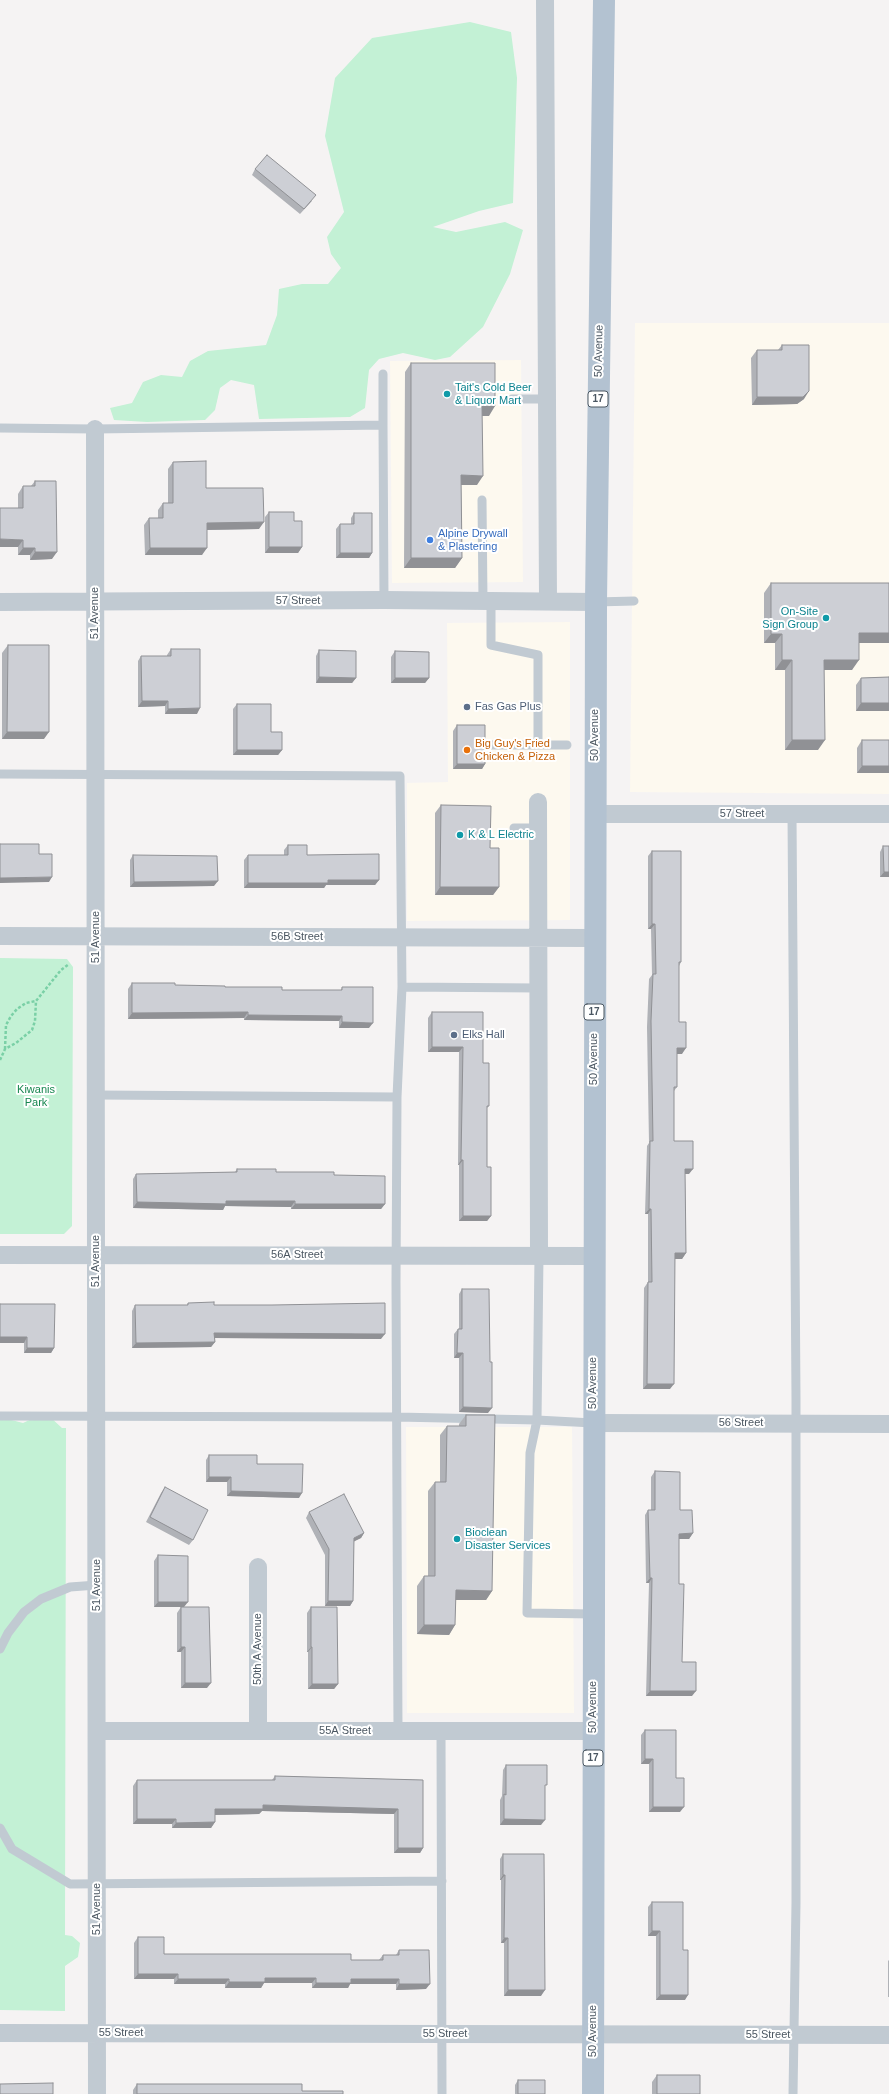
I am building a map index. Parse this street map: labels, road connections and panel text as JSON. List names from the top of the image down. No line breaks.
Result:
{"streets":{"main road":["50 Avenue","17"],"street":["57 Street","51 Avenue","56B Street","56A Street","56 Street","50th A Avenue","55A Street","55 Street"]},"crossings":[["50 Avenue","57 Street"],["50 Avenue","56B Street"],["50 Avenue","56A Street"],["50 Avenue","56 Street"],["50 Avenue","55A Street"],["50 Avenue","55 Street"],["57 Street","51 Avenue"],["51 Avenue","56B Street"],["51 Avenue","56A Street"],["51 Avenue","55A Street"],["51 Avenue","55 Street"],["50th A Avenue","55A Street"]],"parks":["Kiwanis Park"],"places":["Tait's Cold Beer & Liquor Mart","Alpine Drywall & Plastering","On-Site Sign Group","Fas Gas Plus","Big Guy's Fried Chicken & Pizza","K & L Electric","Elks Hall","Bioclean Disaster Services"]}
